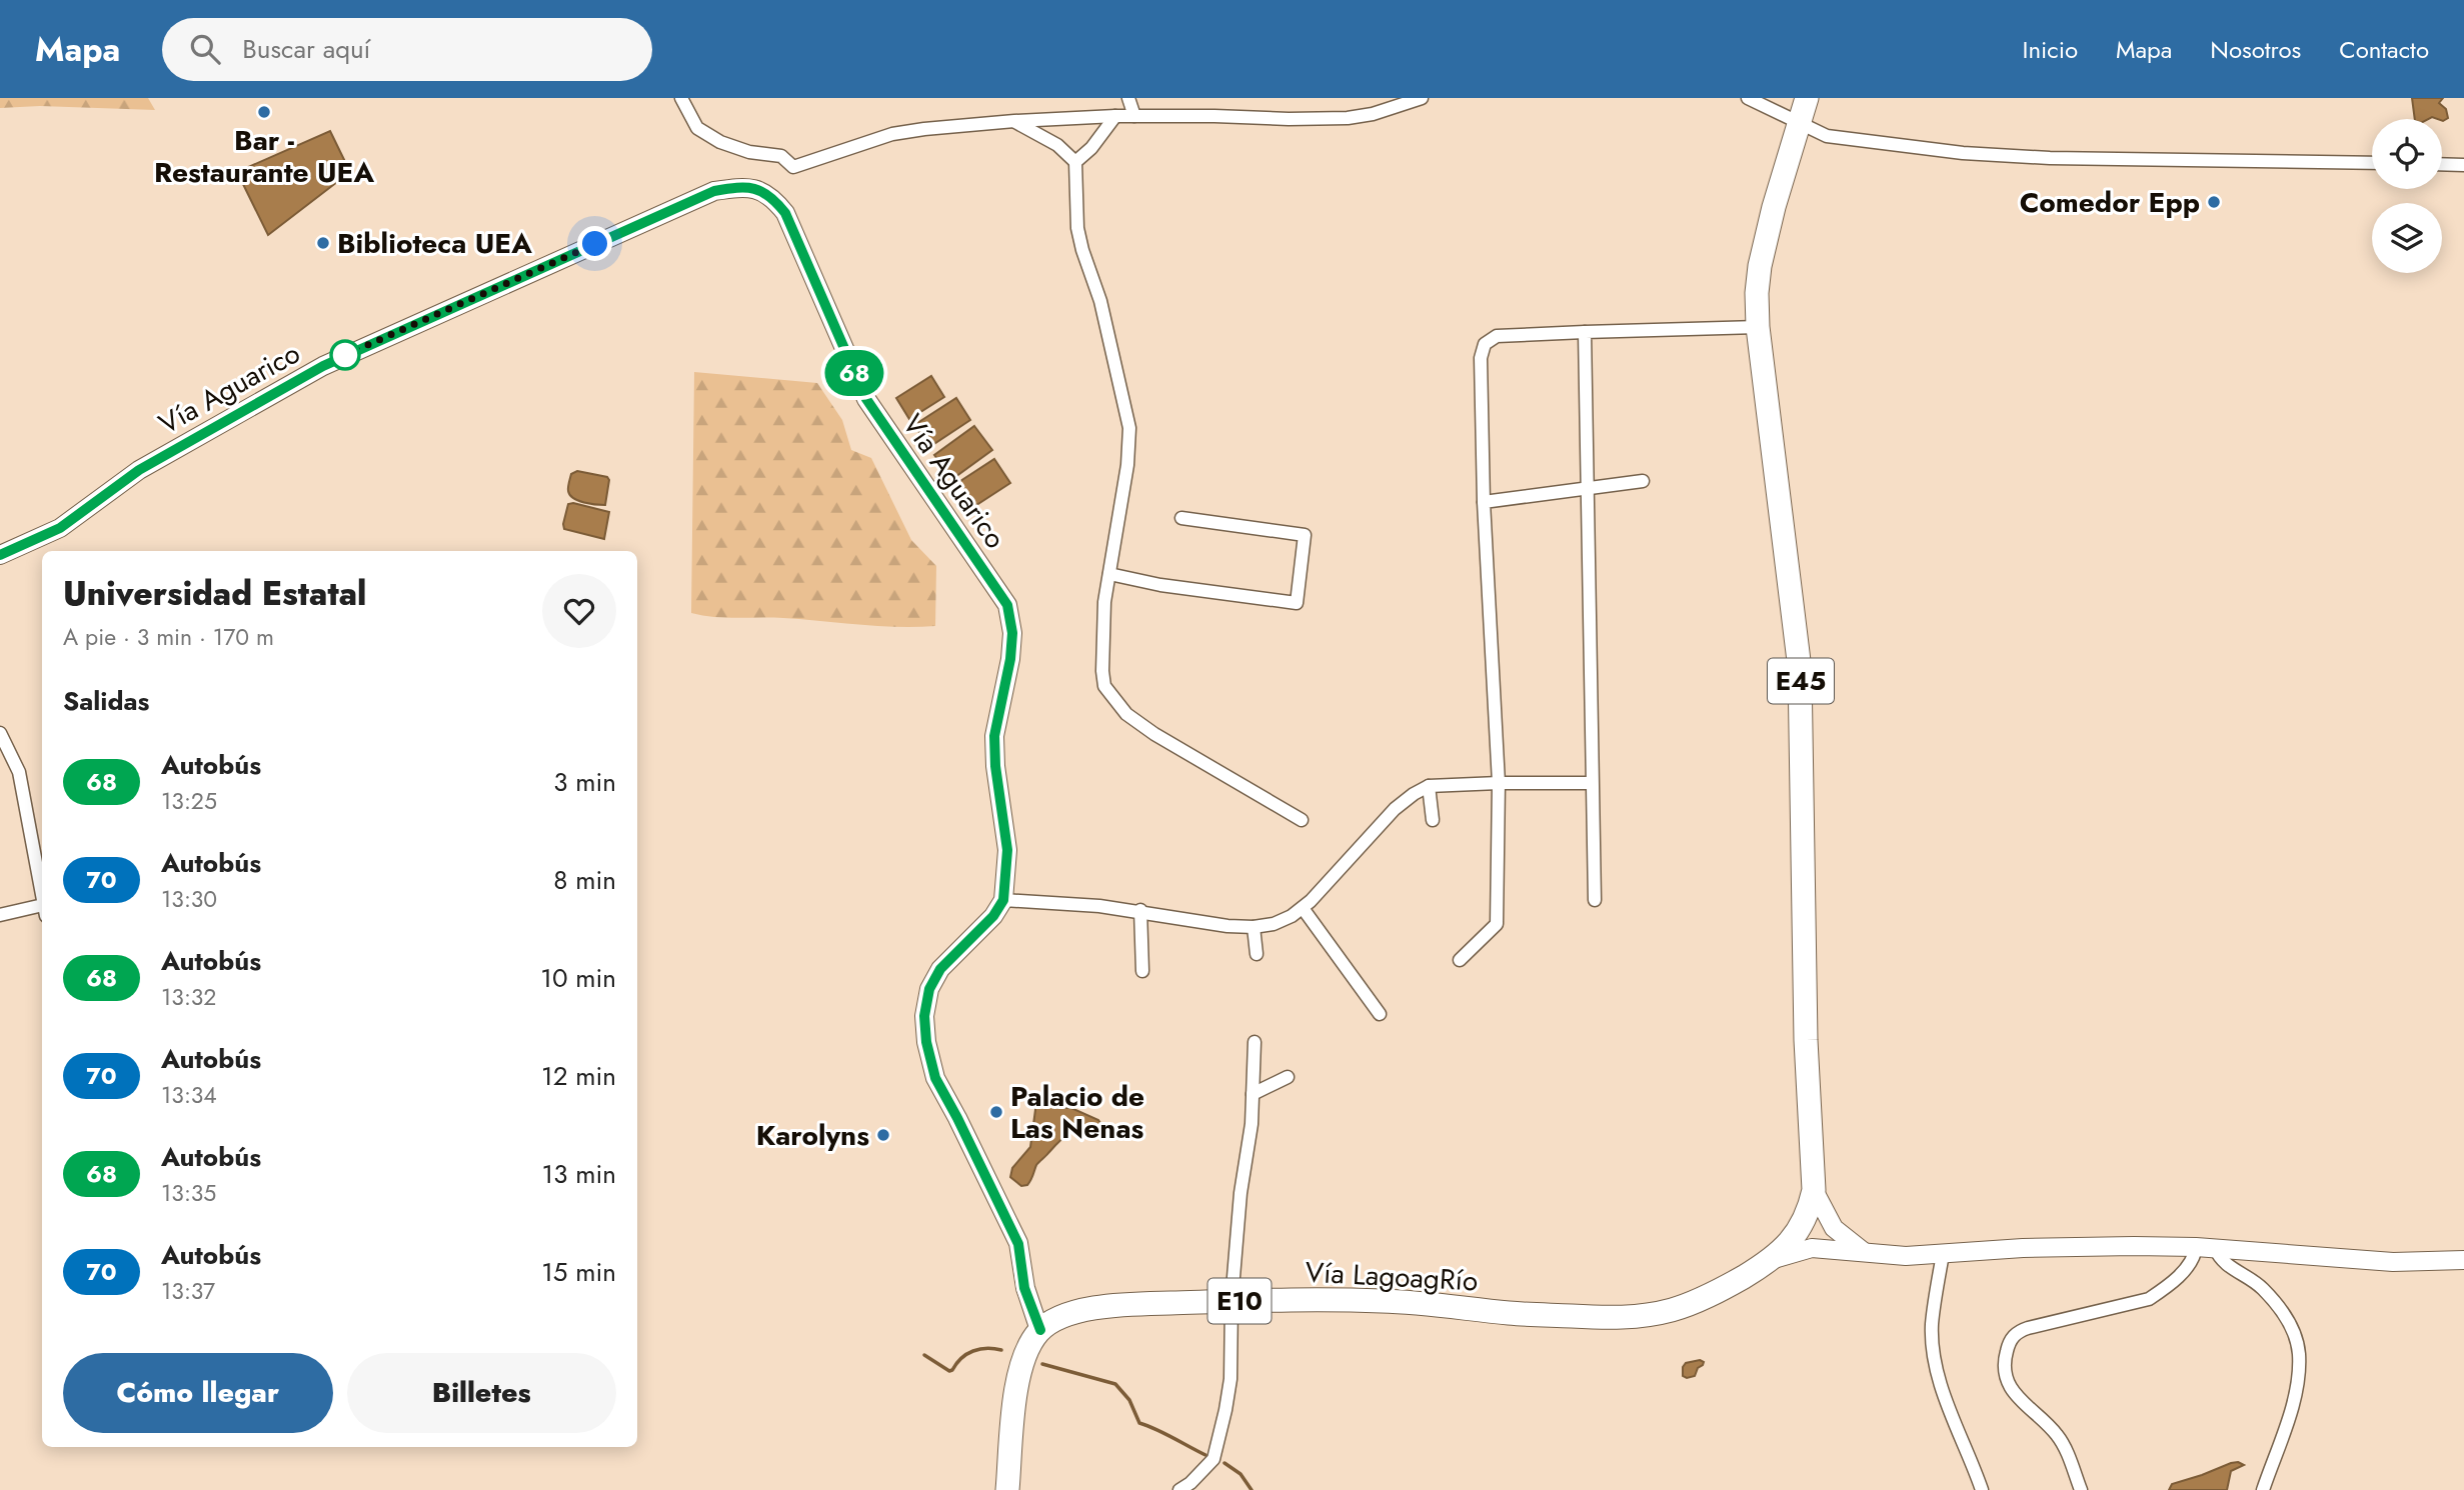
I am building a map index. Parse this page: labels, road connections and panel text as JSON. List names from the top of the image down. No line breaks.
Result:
{"streets":{"highway":["E45","Vía LagoagRío","E10"],"street":["Vía Aguarico"]},"crossings":[["E45","Vía LagoagRío"]],"places":["Bar - Restaurante UEA","Comedor Epp","Biblioteca UEA","Palacio de Las Nenas","Karolyns"],"lines":["bus line 68"],"page":{"header":"Mapa","search":"Buscar aquí","nav":["Inicio","Mapa","Nosotros","Contacto"],"on_map":"68","heading":[["Universidad Estatal","A pie · 3 min · 170 m"],"Salidas"],"list":[{"mark":"68","name":"Autobús","note":"13:25","value":"3 min"},{"mark":"70","name":"Autobús","note":"13:30","value":"8 min"},{"mark":"68","name":"Autobús","note":"13:32","value":"10 min"},{"mark":"70","name":"Autobús","note":"13:34","value":"12 min"},{"mark":"68","name":"Autobús","note":"13:35","value":"13 min"},{"mark":"70","name":"Autobús","note":"13:37","value":"15 min"}],"buttons":["Cómo llegar","Billetes"]}}
